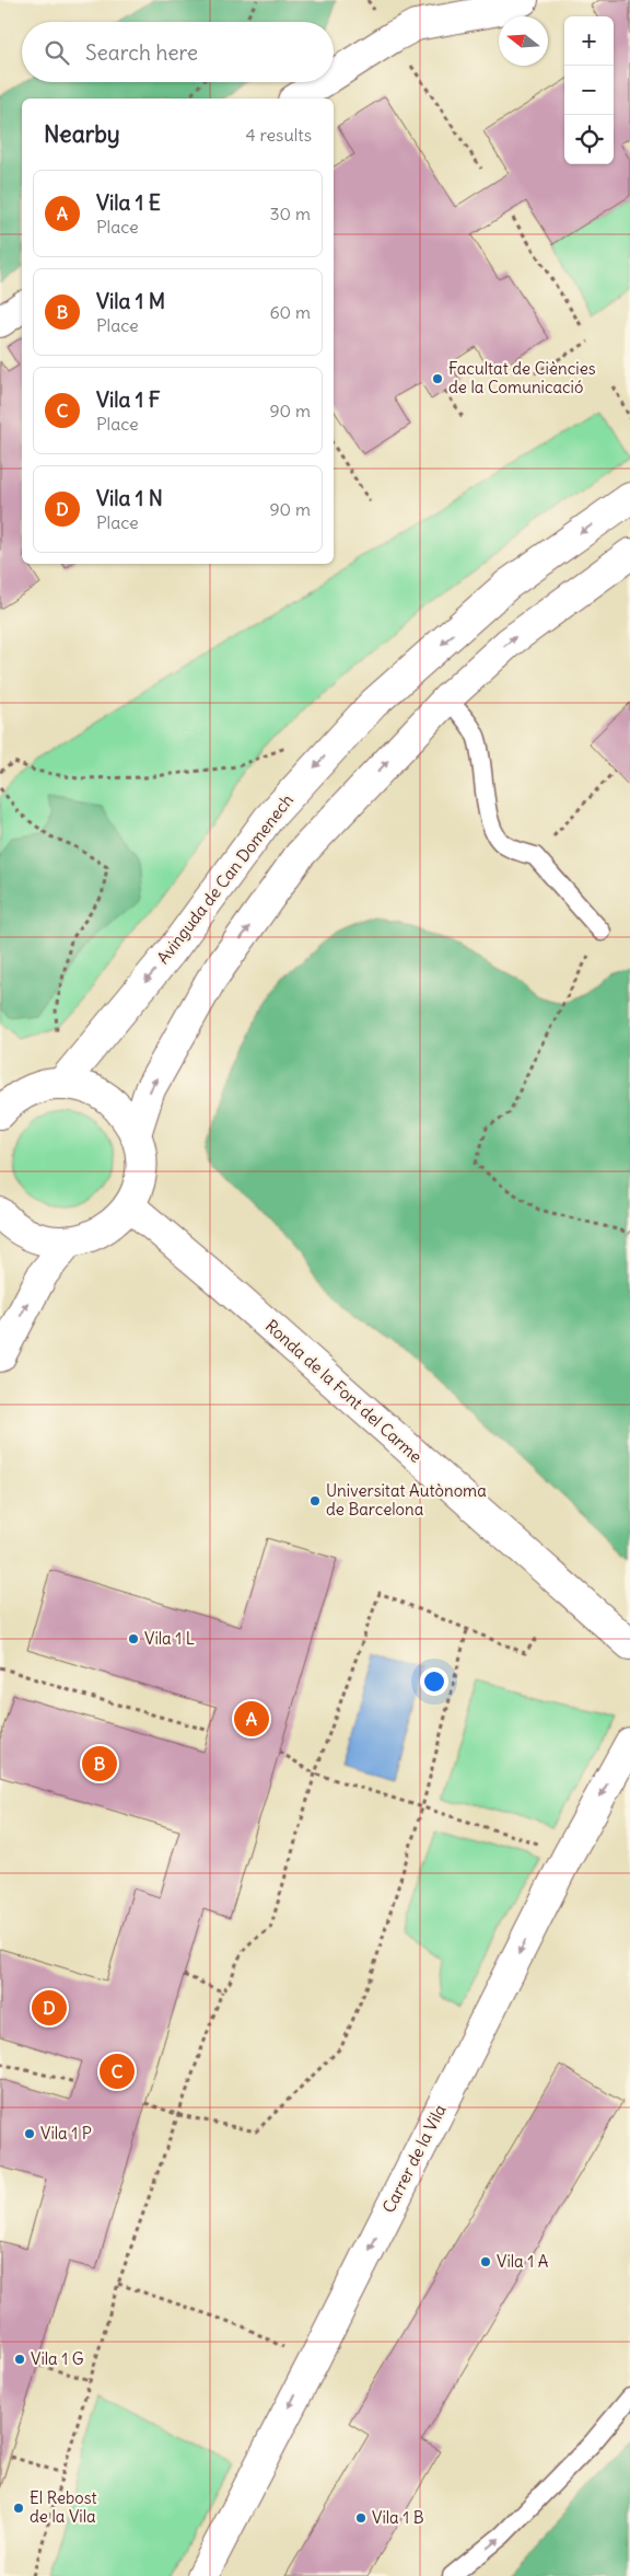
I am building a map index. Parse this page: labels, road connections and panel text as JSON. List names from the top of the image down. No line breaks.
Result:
{"streets":{"street":["Avinguda de Can Domenech","Ronda de la Font del Carme","Carrer de la Vila"]},"one_way":["Carrer de la Vila"],"places":["Facultat de Ciències de la Comunicació","Universitat Autònoma de Barcelona","Vila 1 L","Vila 1 P","Vila 1 A","Vila 1 G","El Rebost de la Vila","Vila 1 B"],"north":"left","page":{"map_buttons":["+","−"],"search":"Search here","heading":["Nearby","4 results"],"list":[{"mark":"A","name":"Vila 1 E","note":"Place","value":"30 m"},{"mark":"B","name":"Vila 1 M","note":"Place","value":"60 m"},{"mark":"C","name":"Vila 1 F","note":"Place","value":"90 m"},{"mark":"D","name":"Vila 1 N","note":"Place","value":"90 m"}],"pins":["A","B","D","C"]}}
